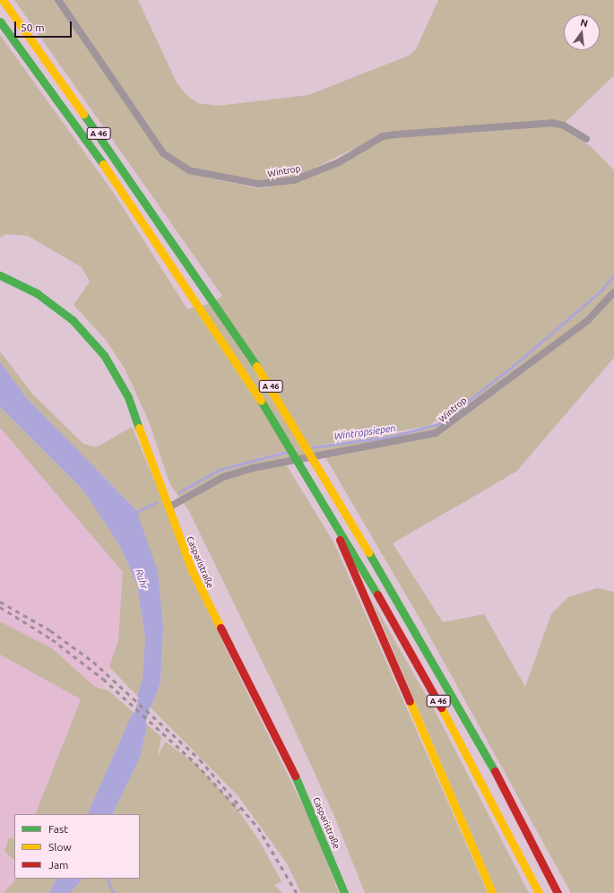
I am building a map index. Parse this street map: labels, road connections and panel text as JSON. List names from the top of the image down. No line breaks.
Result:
{"streets":{"main road":["A 46","Casparistraße"],"street":["Wintrop"]},"crossings":[["Wintrop","Casparistraße"]],"water":["Wintropsiepen","Ruhr"],"legend":["Fast","Slow","Jam"],"scale_bar":"50 m","north":"top"}
